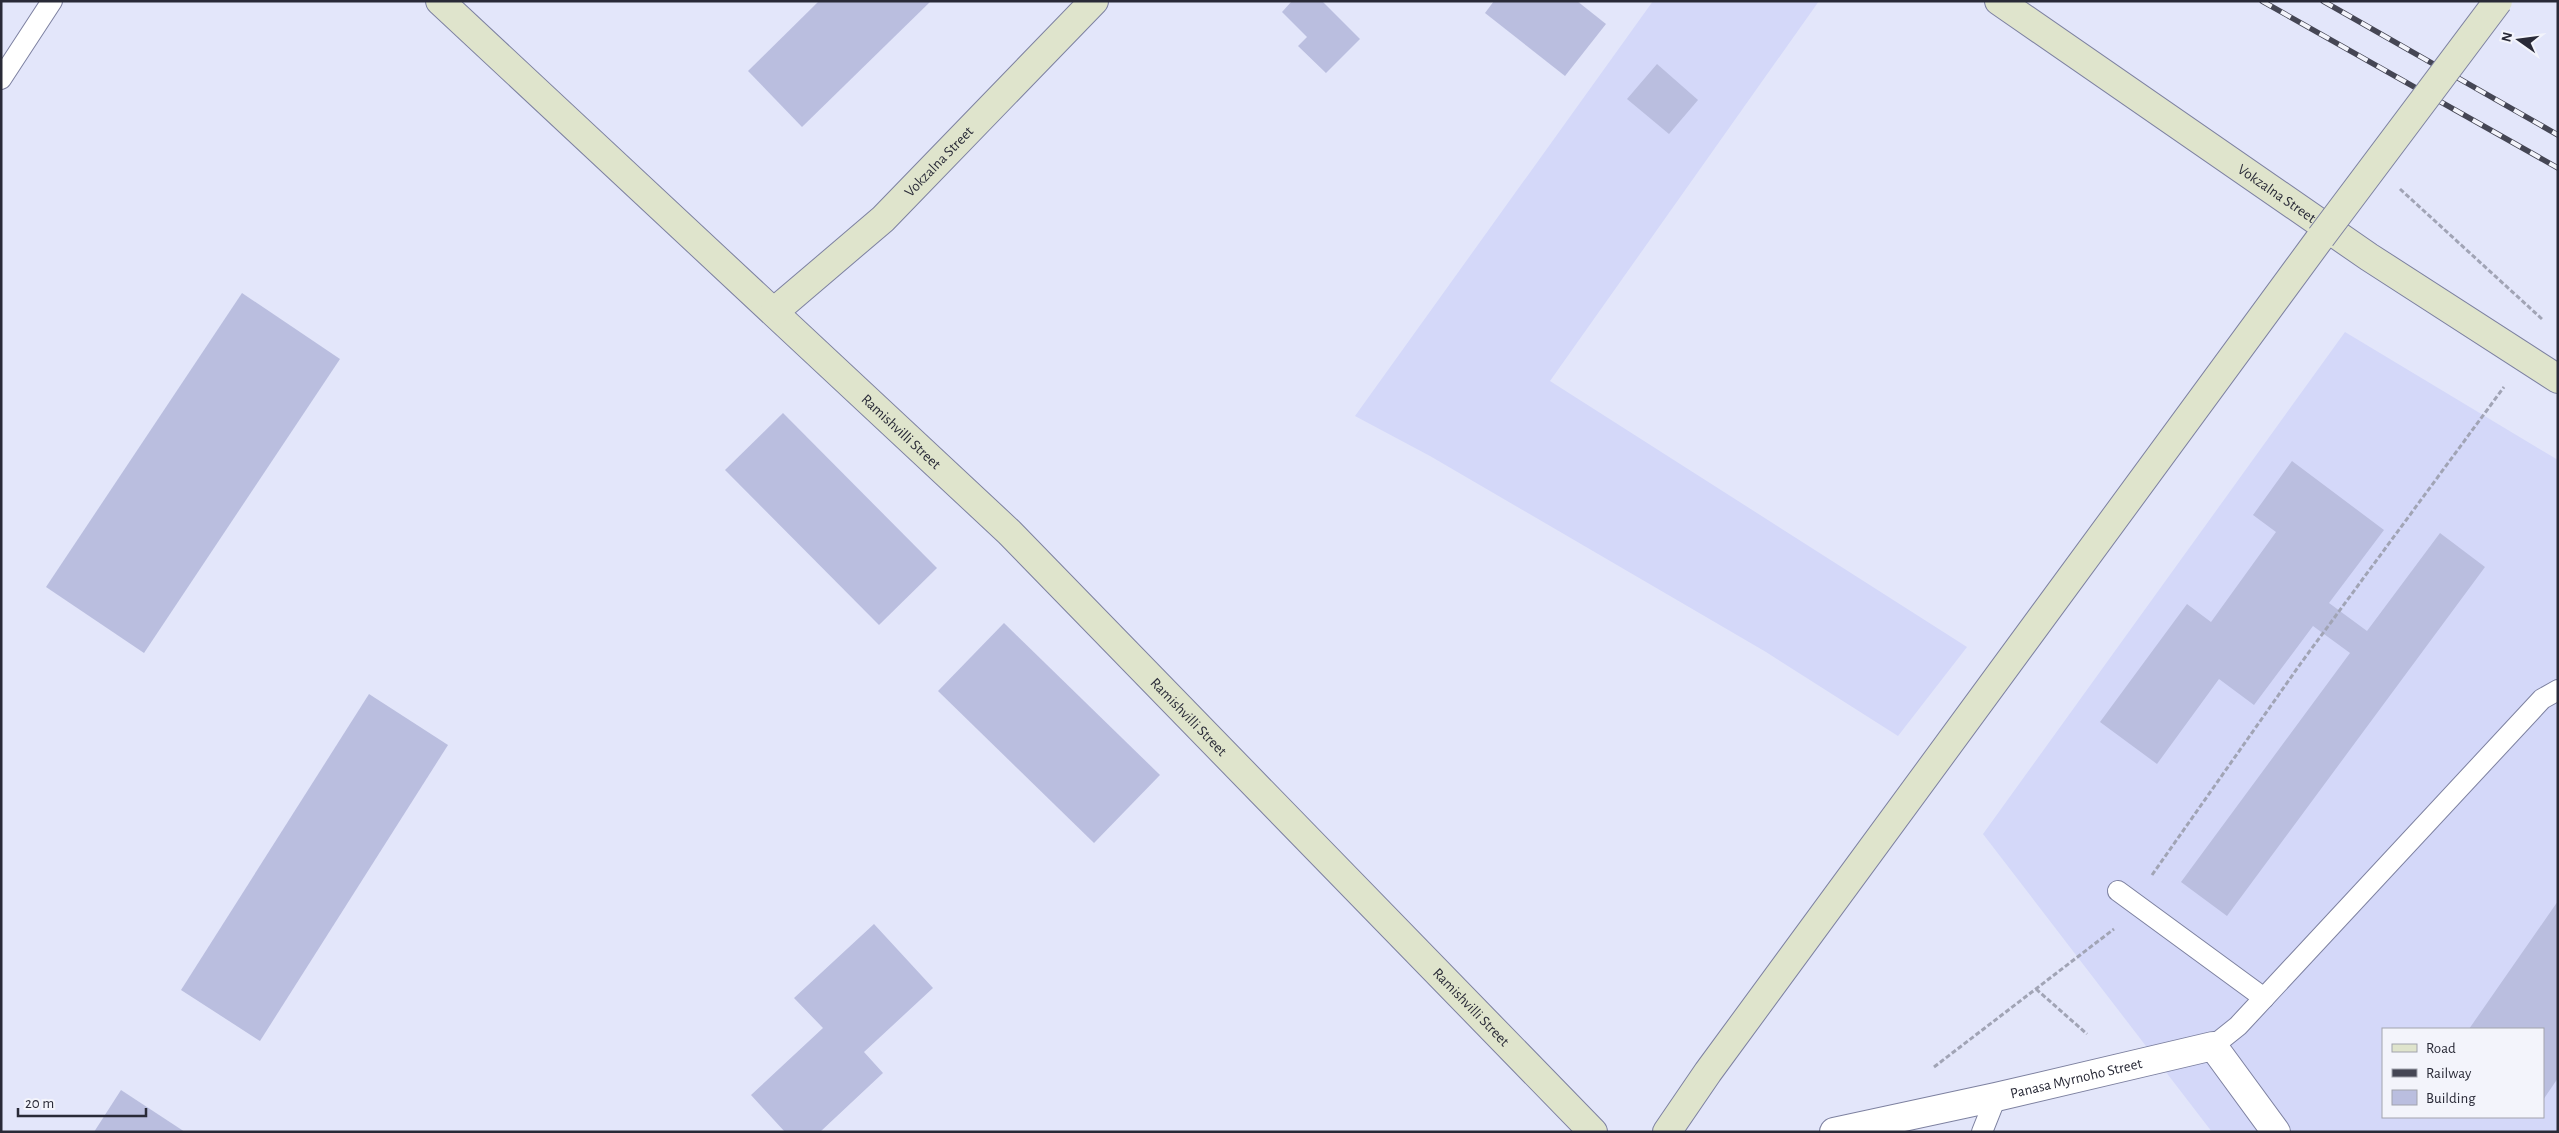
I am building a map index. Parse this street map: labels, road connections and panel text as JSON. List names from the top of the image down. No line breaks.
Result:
{"streets":{"street":["Vokzalna Street","Ramishvilli Street","Panasa Myrnoho Street"]},"crossings":[["Vokzalna Street","Ramishvilli Street"]],"legend":["Road","Railway","Building"],"scale_bar":"20 m","north":"left"}
